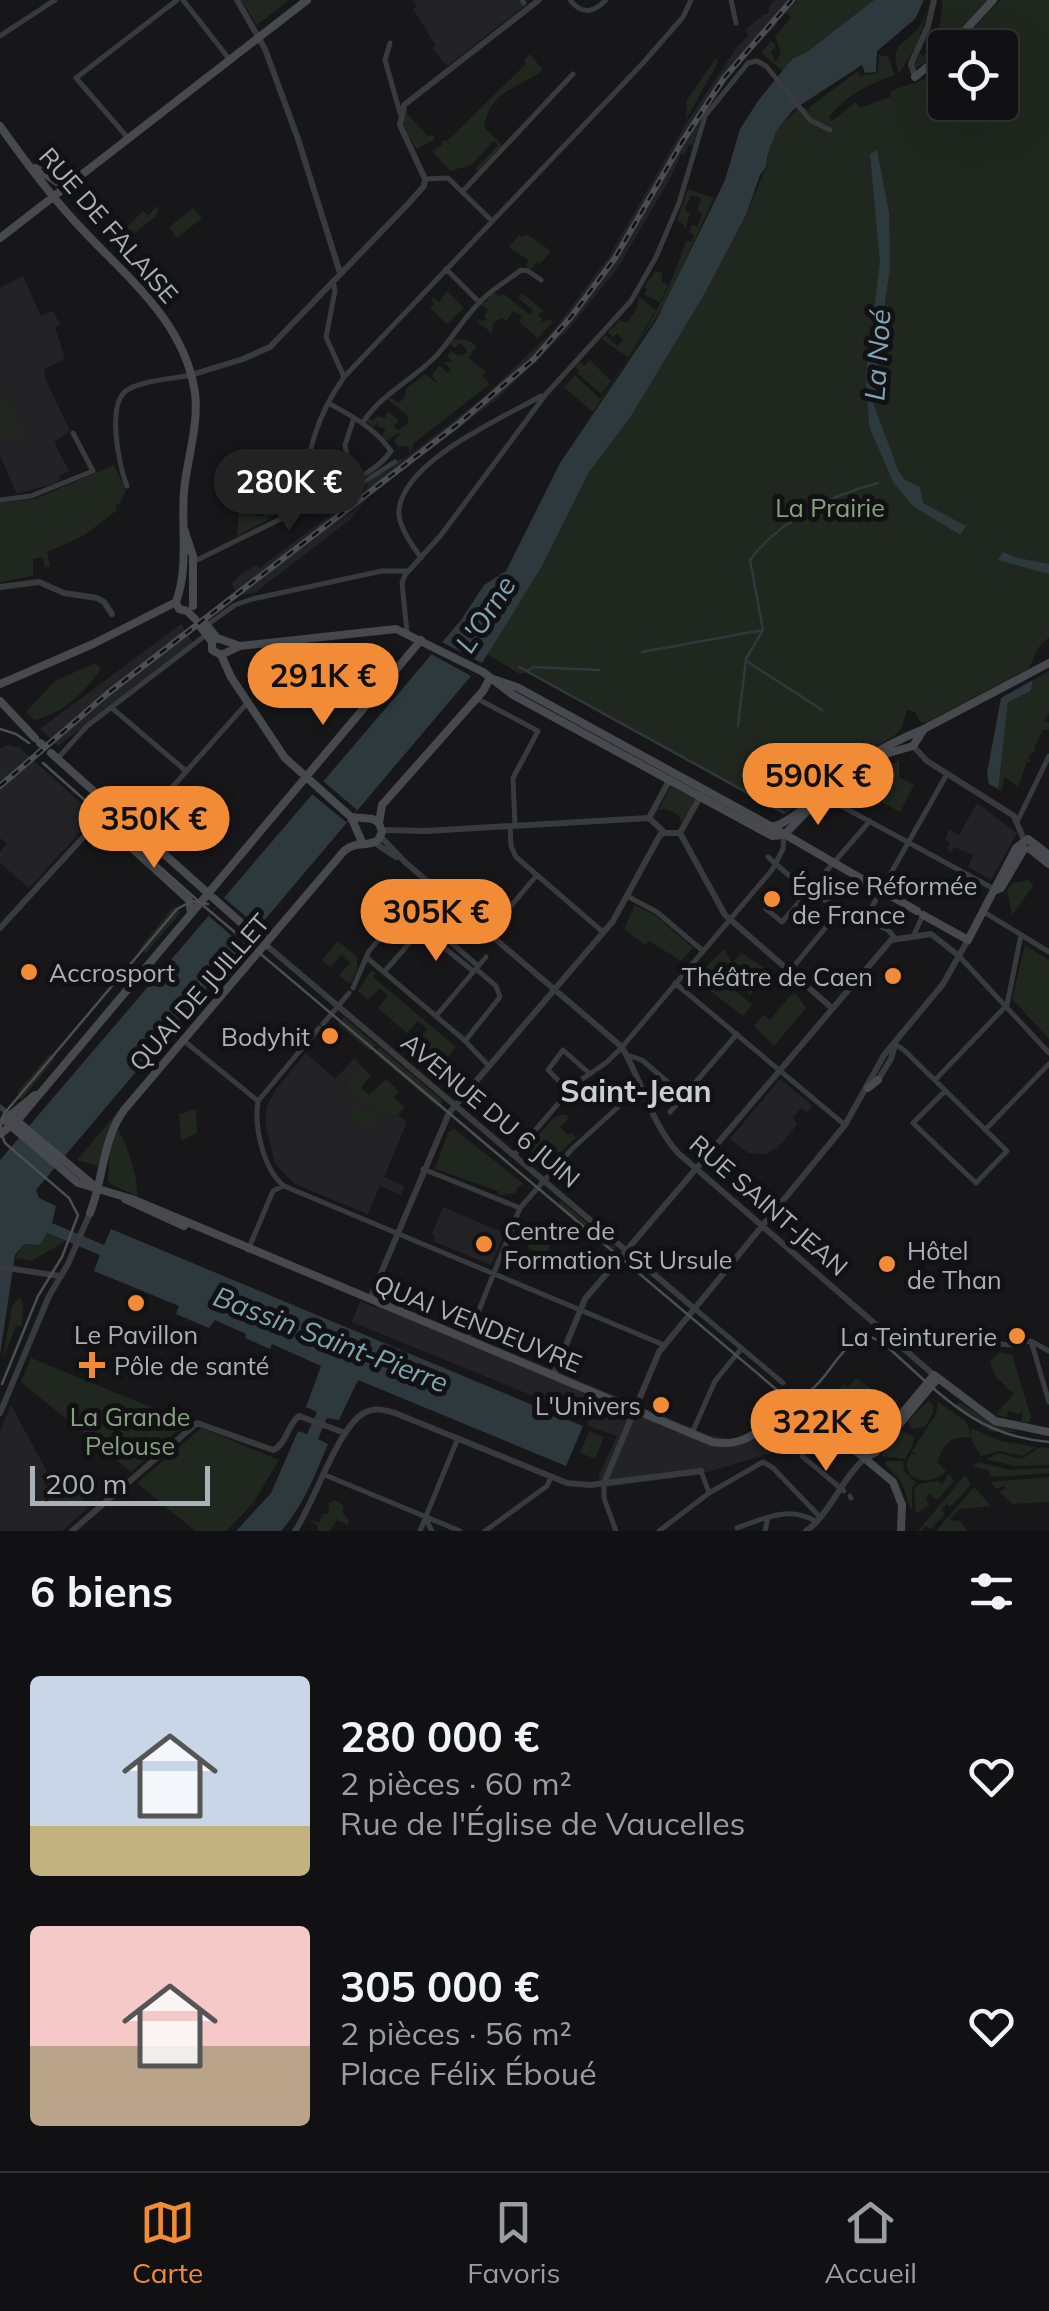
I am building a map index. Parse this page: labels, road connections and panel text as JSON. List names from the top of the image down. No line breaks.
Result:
{"streets":{"main road":["RUE DE FALAISE","QUAI DE JUILLET","QUAI VENDEUVRE"],"street":["AVENUE DU 6 JUIN","RUE SAINT-JEAN"]},"crossings":[["QUAI DE JUILLET","AVENUE DU 6 JUIN"],["QUAI DE JUILLET","QUAI VENDEUVRE"]],"districts":["Saint-Jean"],"water":["La Noé","L'Orne","Bassin Saint-Pierre"],"parks":["La Prairie","La Grande Pelouse"],"places":{"other":["Église Réformée de France","Accrosport","Théâtre de Caen","Bodyhit","Centre de Formation St Ursule","Hôtel de Than","Le Pavillon","La Teinturerie","L'Univers"],"health":["Pôle de santé"]},"scale_bar":"200 m","page":{"price":["280K €","291K €","590K €","350K €","305K €","322K €"],"scale":"200 m","heading":"6 biens","list":[{"name":"280 000 €","note":"2 pièces · 60 m² · Rue de l'Église de Vaucelles"},{"name":"305 000 €","note":"2 pièces · 56 m² · Place Félix Éboué"}],"tabs":["Carte","Favoris","Accueil"]}}
